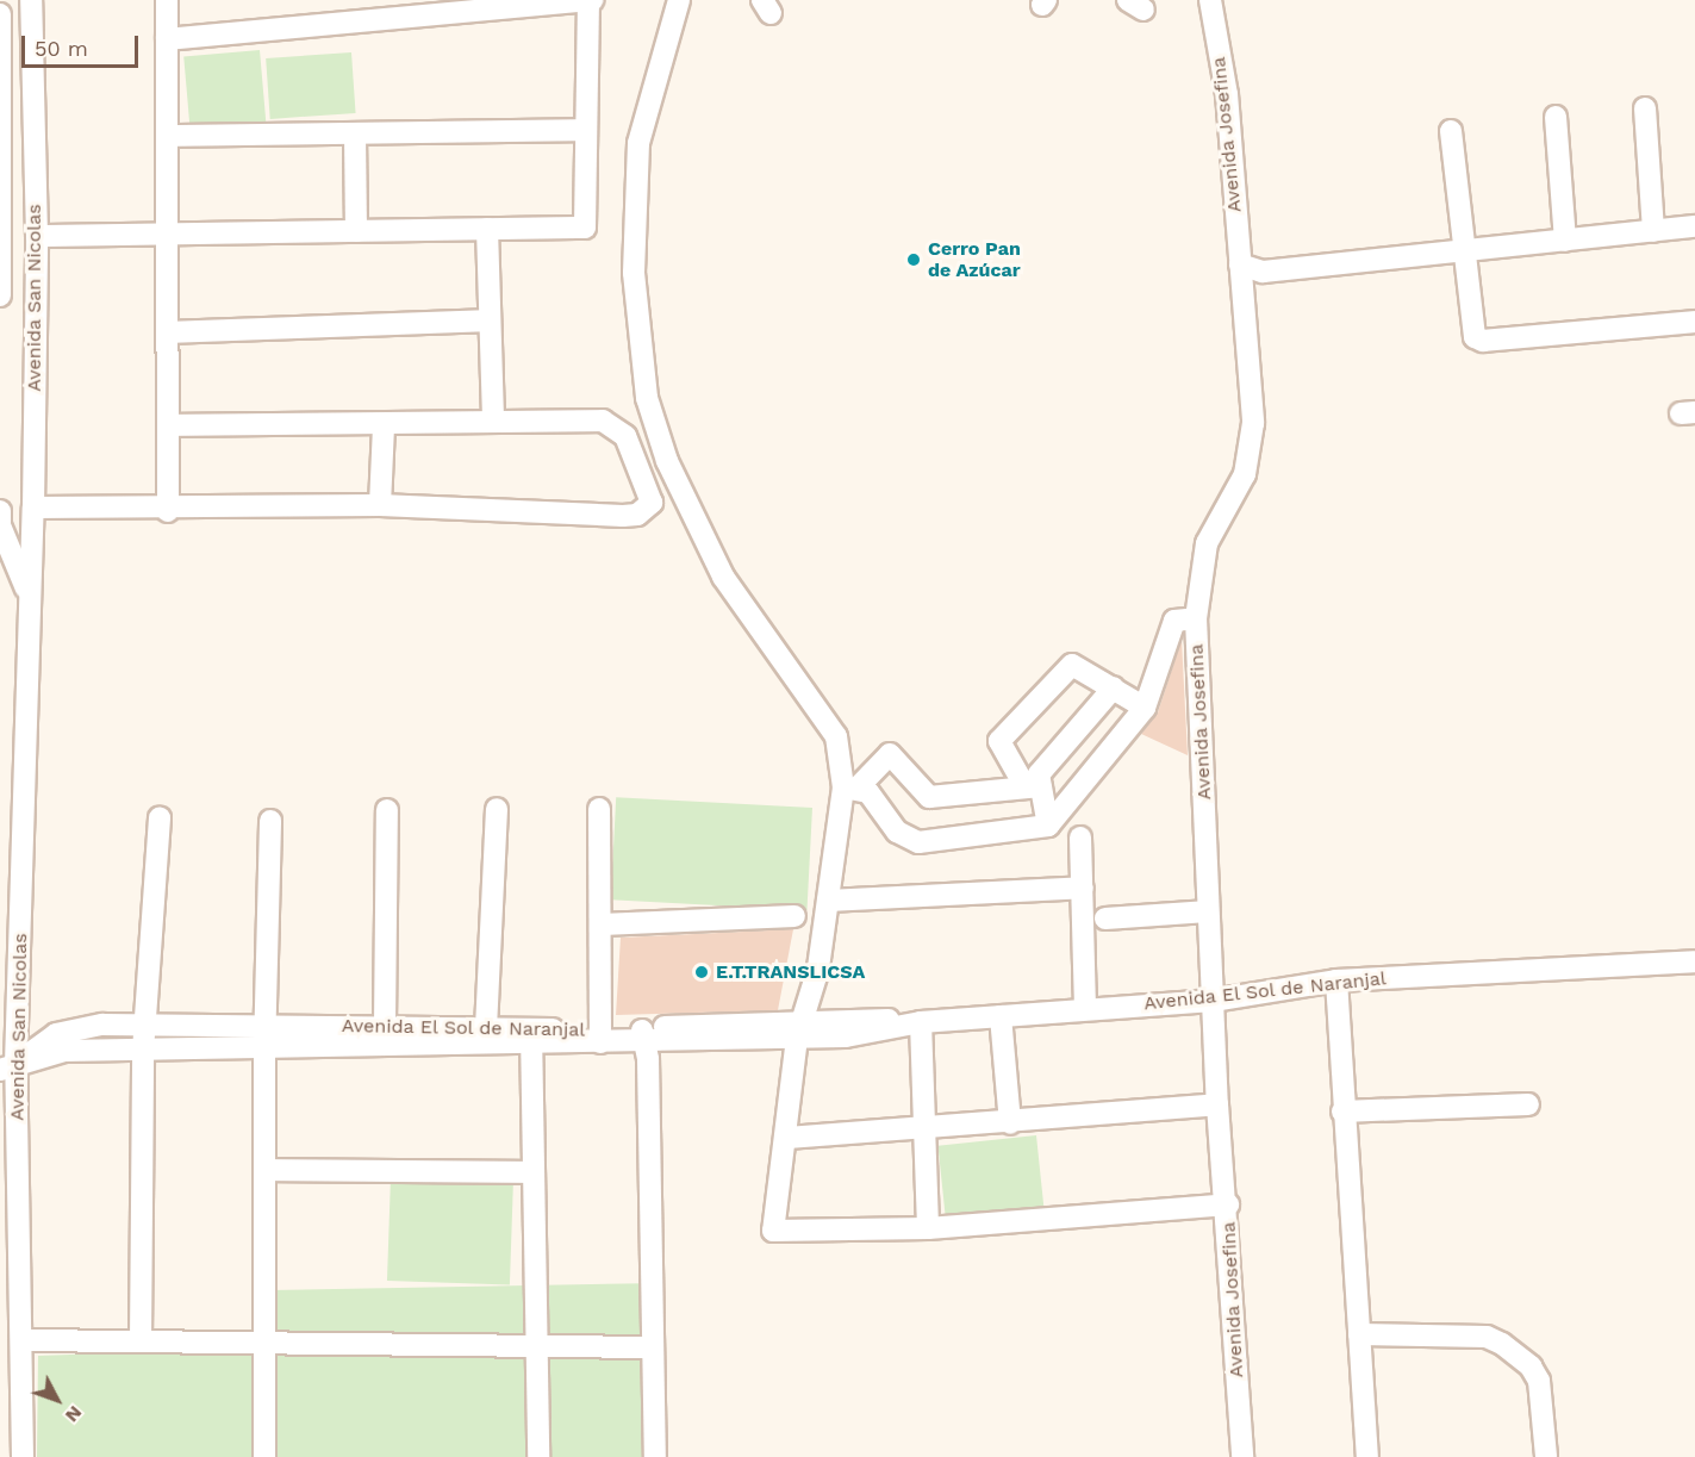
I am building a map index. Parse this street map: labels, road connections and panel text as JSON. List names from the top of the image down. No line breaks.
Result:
{"streets":{"street":["Avenida Josefina","Avenida San Nicolas","Avenida El Sol de Naranjal"]},"crossings":[["Avenida Josefina","Avenida El Sol de Naranjal"],["Avenida San Nicolas","Avenida El Sol de Naranjal"]],"places":["Cerro Pan de Azúcar","E.T.TRANSLICSA"],"scale_bar":"50 m","north":"bottom right"}
